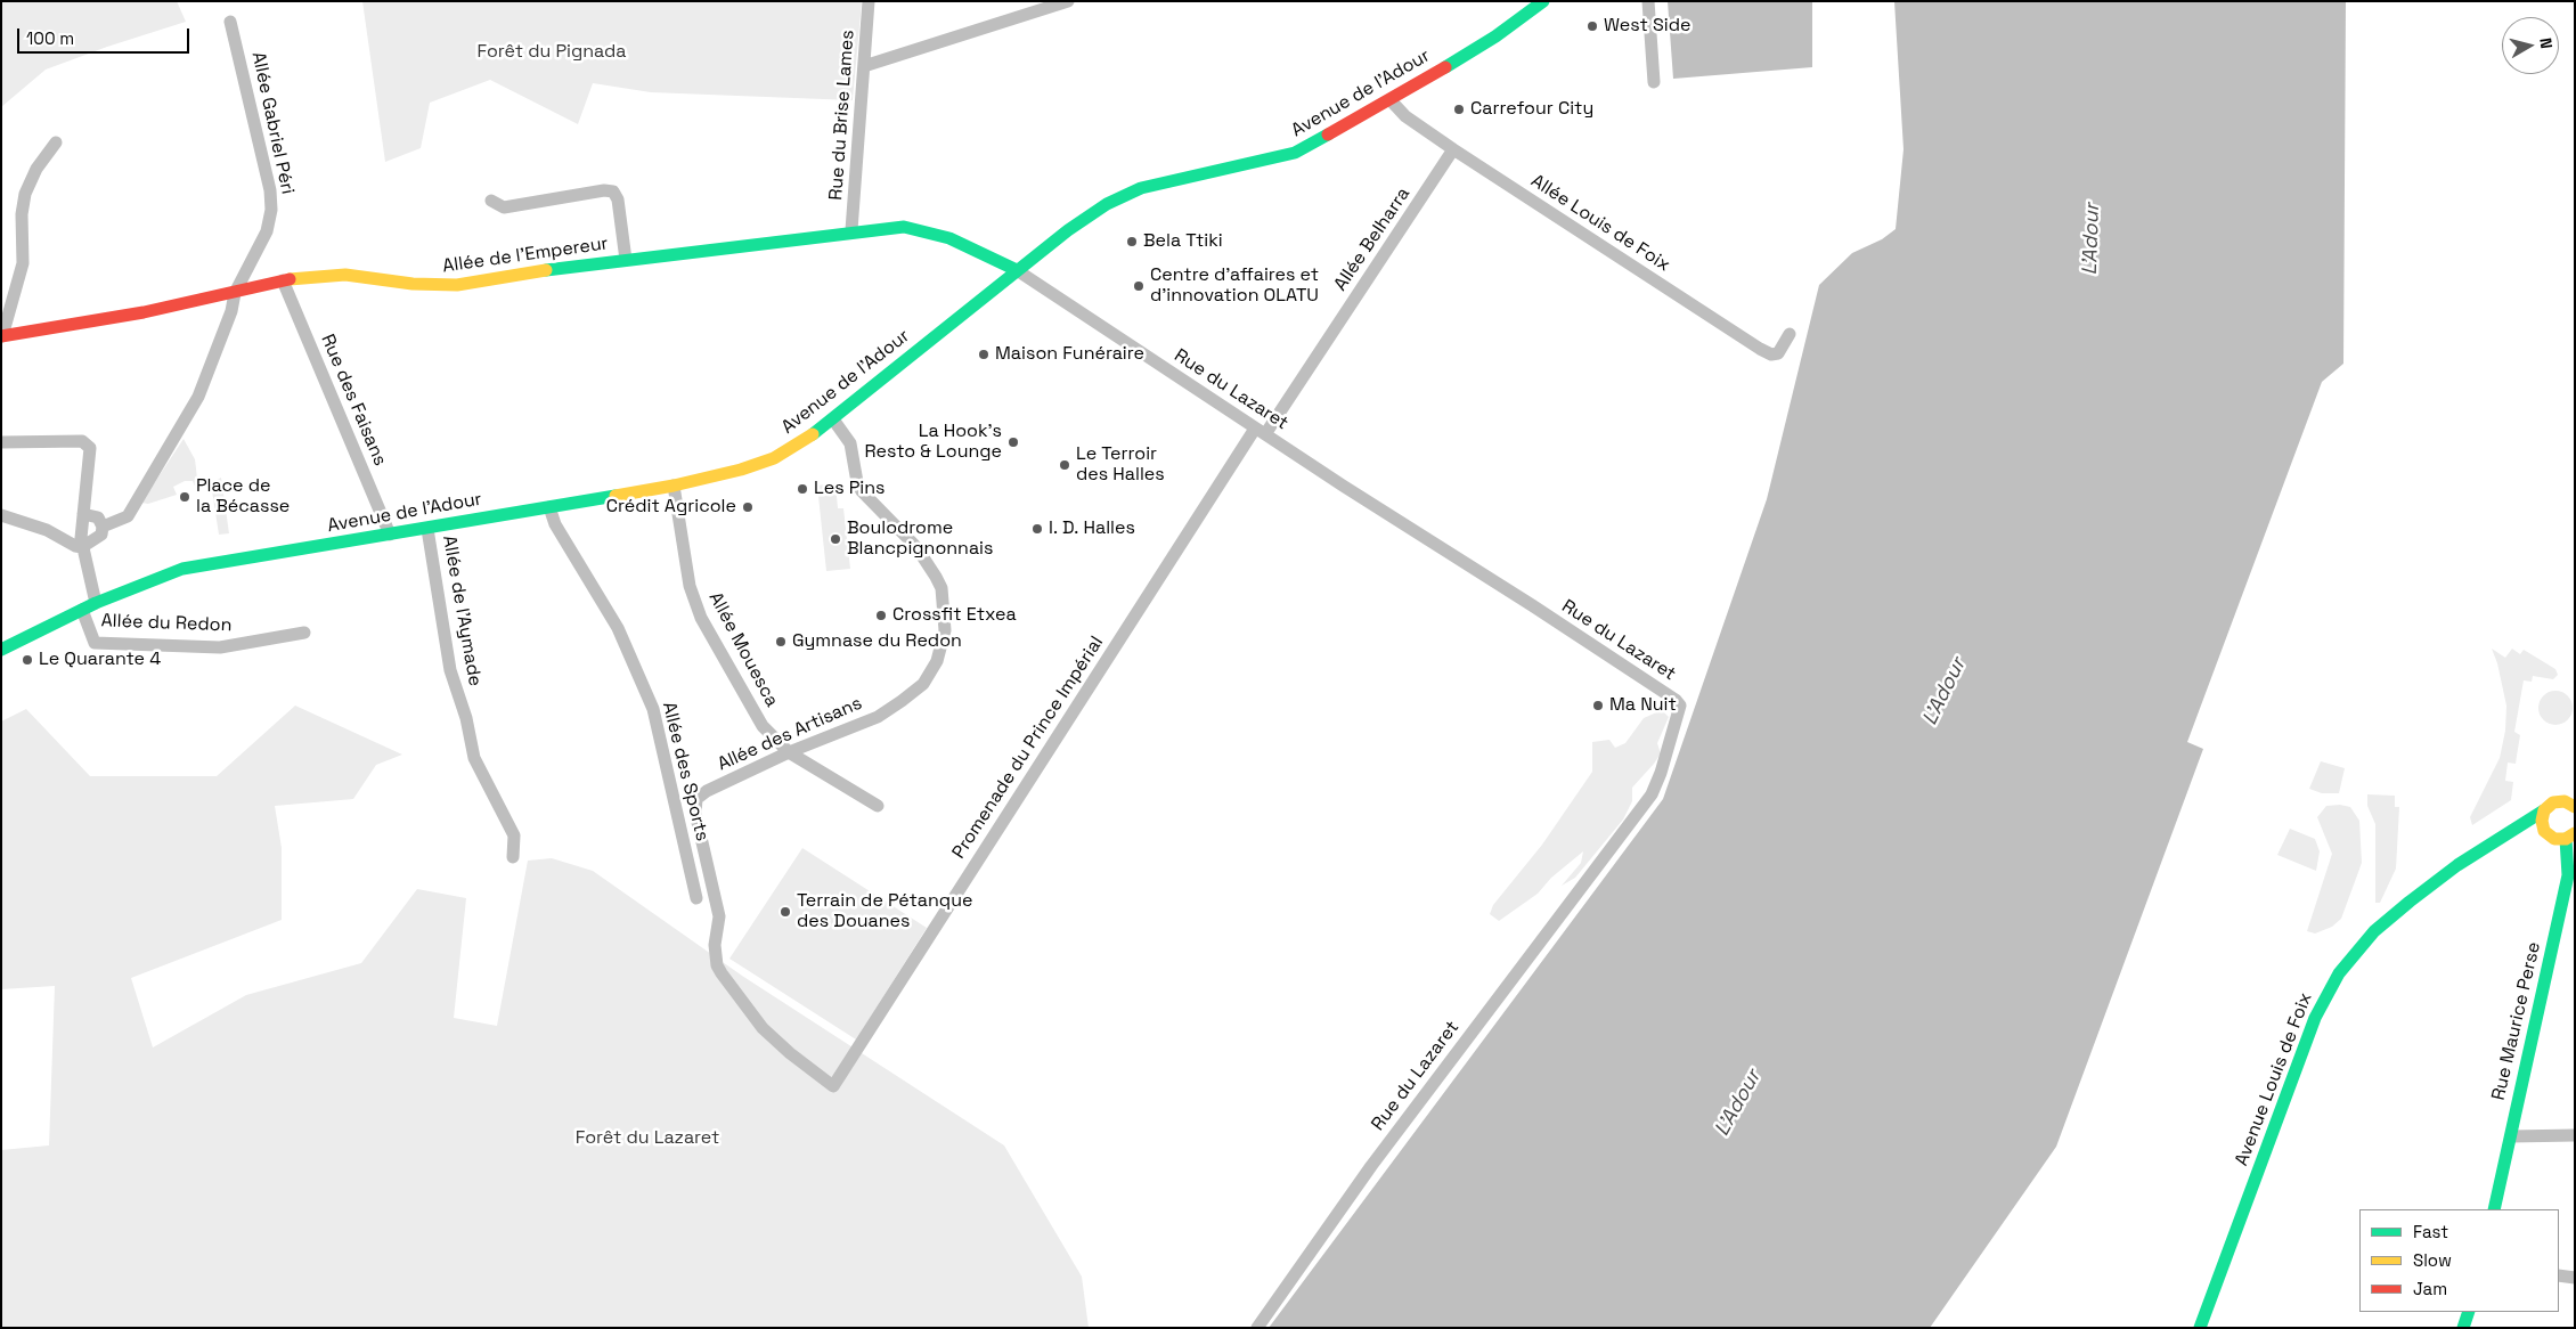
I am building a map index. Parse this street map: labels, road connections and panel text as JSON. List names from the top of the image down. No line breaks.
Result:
{"streets":{"main road":["Avenue de l'Adour","Allée de l'Empereur","Rue Maurice Perse","Avenue Louis de Foix"],"street":["Rue du Brise Lames","Allée Gabriel Péri","Allée Louis de Foix","Allée Belharra","Rue du Lazaret","Rue des Faisans","Allée de l'Aymade","Allée du Redon","Allée Mouesca","Allée des Artisans","Promenade du Prince Impérial","Allée des Sports"]},"crossings":[["Avenue de l'Adour","Allée Louis de Foix"],["Avenue de l'Adour","Allée de l'Empereur"],["Avenue de l'Adour","Rue du Lazaret"],["Avenue de l'Adour","Rue des Faisans"],["Avenue de l'Adour","Allée de l'Aymade"],["Avenue de l'Adour","Allée du Redon"],["Avenue de l'Adour","Allée Mouesca"],["Avenue de l'Adour","Allée des Artisans"],["Avenue de l'Adour","Allée des Sports"],["Rue du Brise Lames","Allée de l'Empereur"],["Allée Gabriel Péri","Allée de l'Empereur"],["Allée Louis de Foix","Allée Belharra"],["Allée Belharra","Rue du Lazaret"],["Allée Belharra","Promenade du Prince Impérial"],["Allée de l'Empereur","Rue du Lazaret"],["Allée de l'Empereur","Rue des Faisans"],["Rue du Lazaret","Promenade du Prince Impérial"],["Allée Mouesca","Allée des Artisans"],["Allée des Artisans","Promenade du Prince Impérial"]],"water":["L'Adour"],"parks":["Forêt du Pignada","Forêt du Lazaret"],"places":["West Side","Carrefour City","Bela Ttiki","Centre d’affaires et d’innovation OLATU","Maison Funéraire","La Hook's Resto & Lounge","Le Terroir des Halles","Les Pins","Place de la Bécasse","Crédit Agricole","I. D. Halles","Boulodrome Blancpignonnais","Crossfit Etxea","Gymnase du Redon","Le Quarante 4","Ma Nuit","Terrain de Pétanque des Douanes"],"legend":["Fast","Slow","Jam"],"scale_bar":"100 m","north":"right"}
